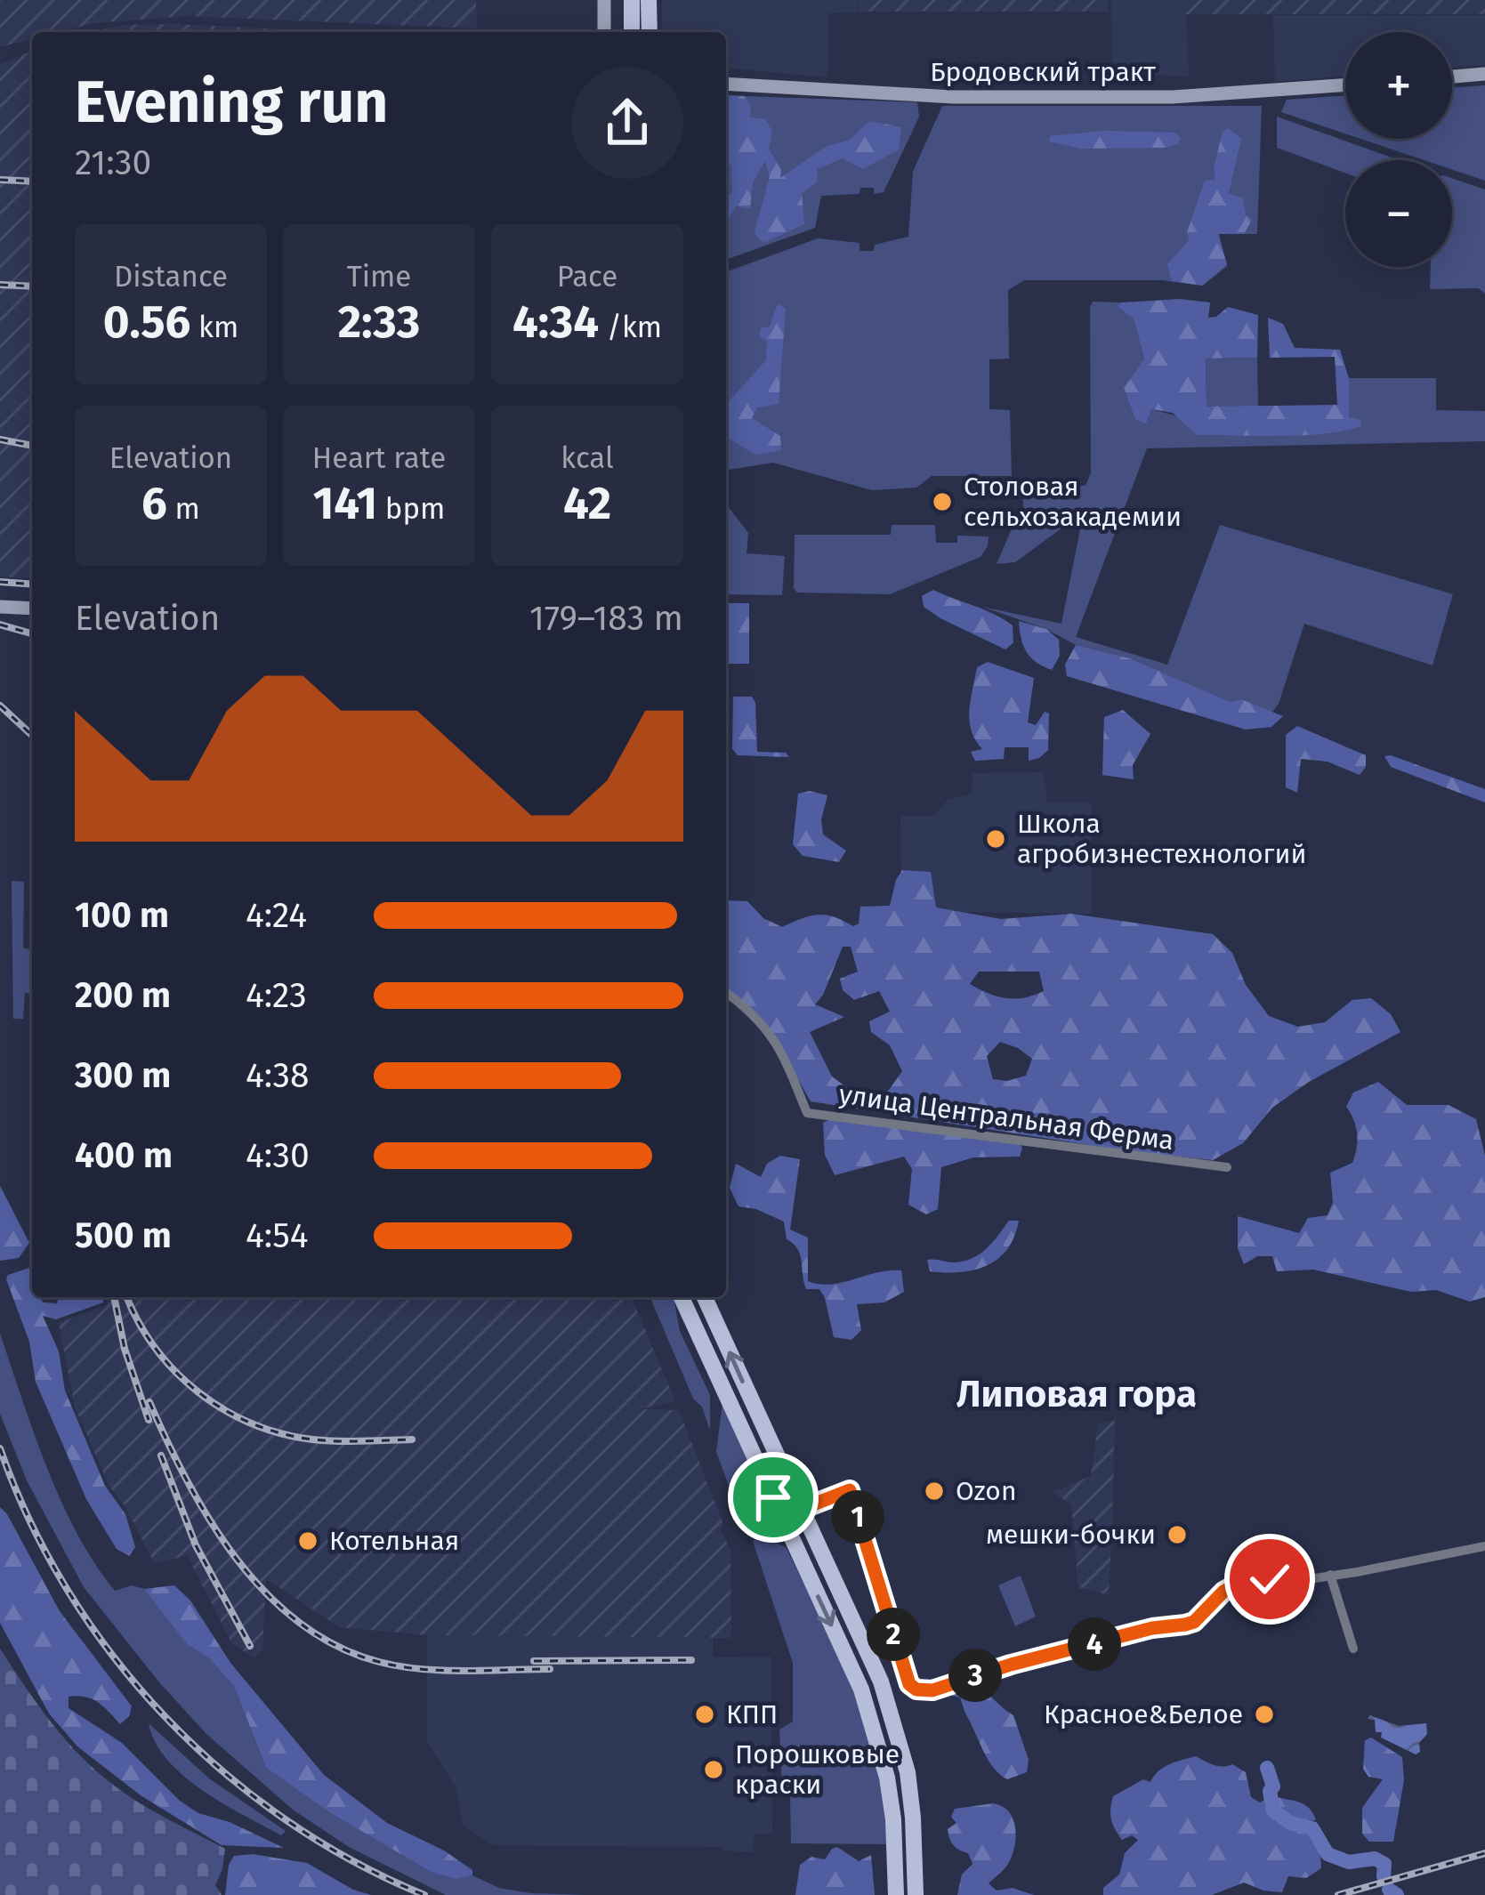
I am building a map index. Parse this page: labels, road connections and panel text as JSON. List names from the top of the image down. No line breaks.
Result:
{"streets":{"street":["Бродовский тракт","улица Центральная Ферма"]},"districts":["Липовая гора"],"places":["Столовая сельхозакадемии","Школа агробизнестехнологий","Ozon","мешки-бочки","Котельная","КПП","Красное&Белое","Порошковые краски"],"page":{"map_buttons":["+","−"],"heading":["Evening run","21:30"],"stats":[["Distance","0.56 km"],["Time","2:33"],["Pace","4:34 /km"],["Elevation","6 m"],["Heart rate","141 bpm"],["kcal","42"]],"chart":["Elevation","179–183 m"],"list":[{"name":"100 m","note":"4:24"},{"name":"200 m","note":"4:23"},{"name":"300 m","note":"4:38"},{"name":"400 m","note":"4:30"},{"name":"500 m","note":"4:54"}],"pins":["1","2","4","3"]}}
